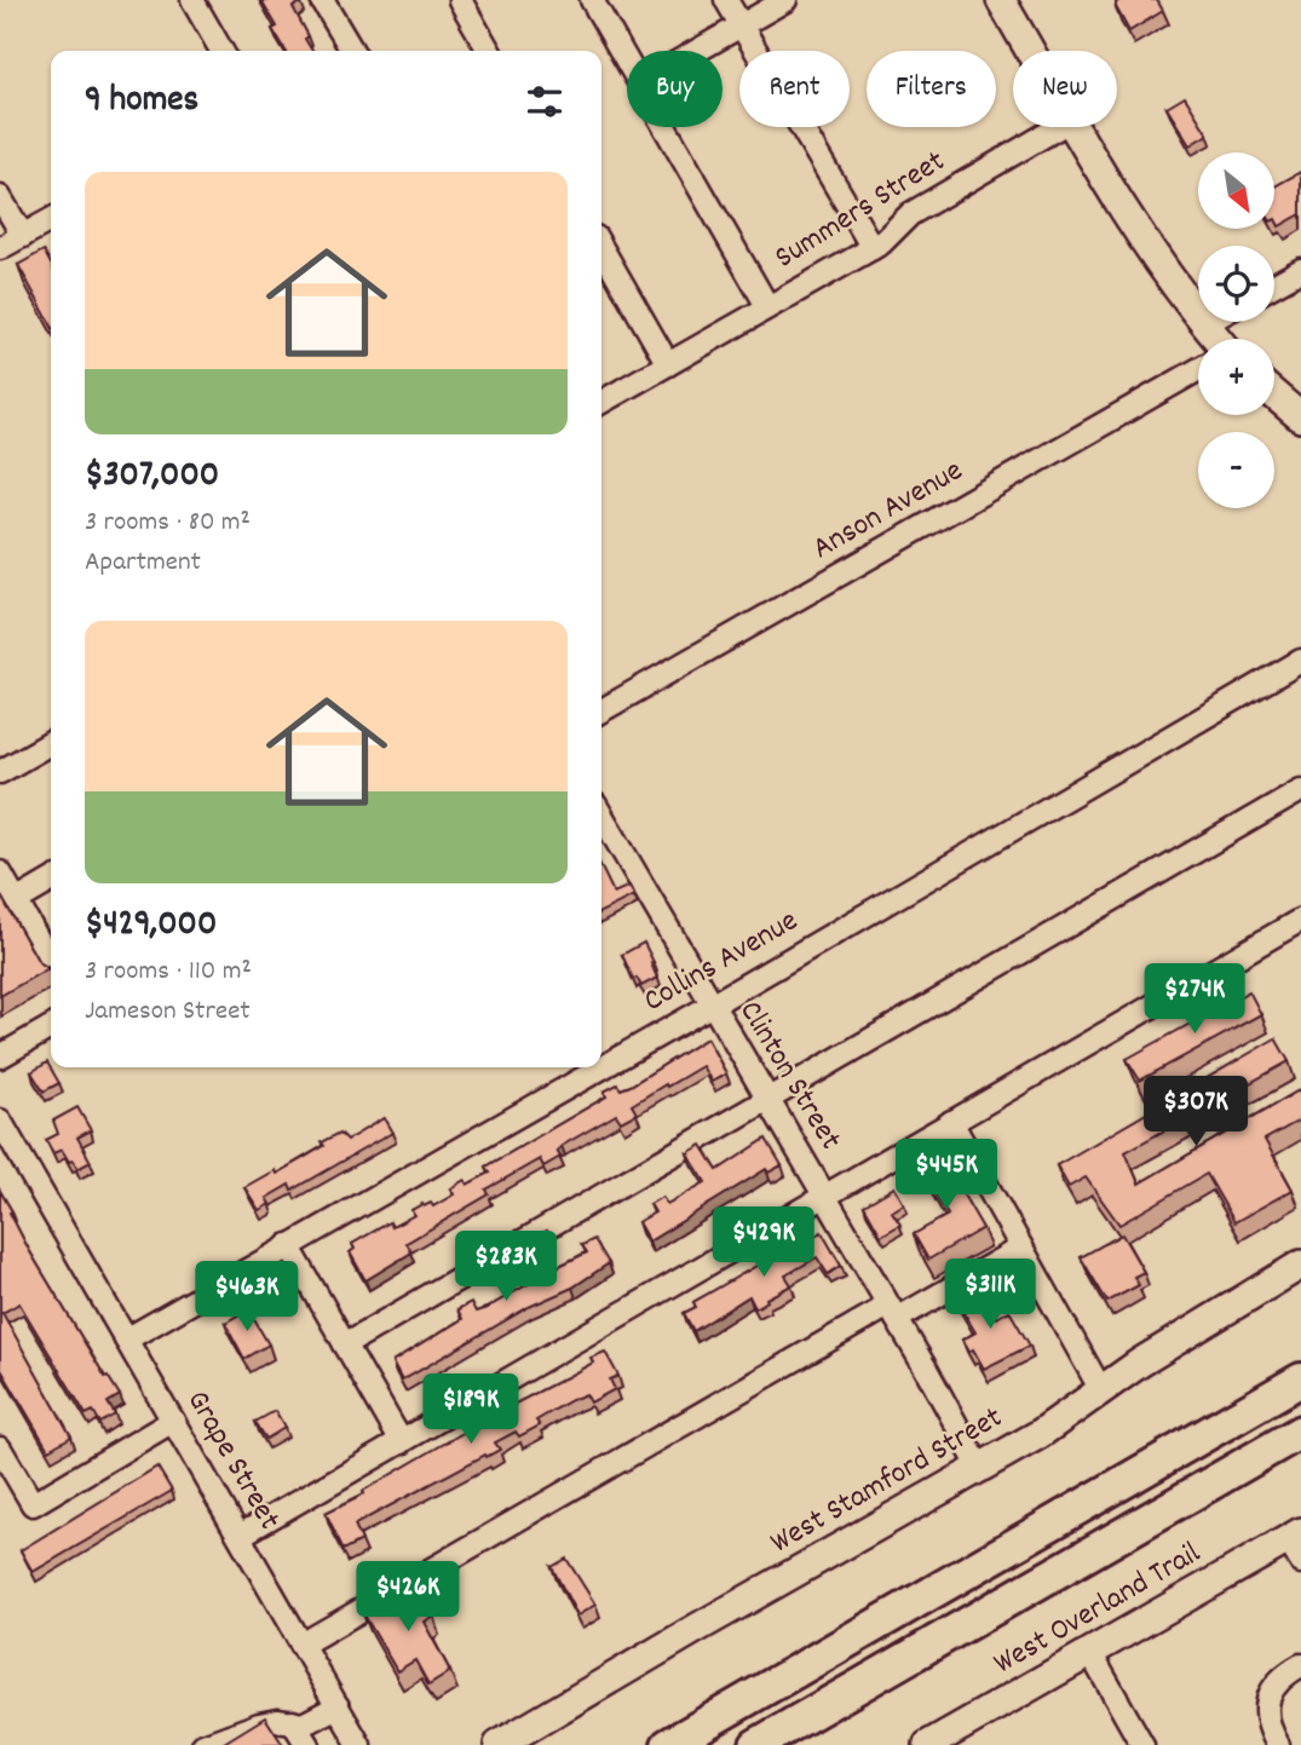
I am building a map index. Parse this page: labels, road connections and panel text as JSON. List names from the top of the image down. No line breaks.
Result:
{"streets":{"main road":["West Stamford Street","West Overland Trail"],"street":["Summers Street","Anson Avenue","Collins Avenue","Clinton Street","Grape Street"]},"crossings":[["Collins Avenue","Clinton Street"],["Collins Avenue","Grape Street"],["Clinton Street","West Stamford Street"]],"north":"bottom right","page":{"chip":["Buy","Rent","Filters","New"],"heading":"9 homes","map_buttons":["+","−"],"list":[{"name":"$307,000","note":"3 rooms · 80 m² · Apartment"},{"name":"$429,000","note":"3 rooms · 110 m² · Jameson Street"}],"price":["$274K","$307K","$445K","$429K","$283K","$311K","$463K","$189K","$426K"]}}
